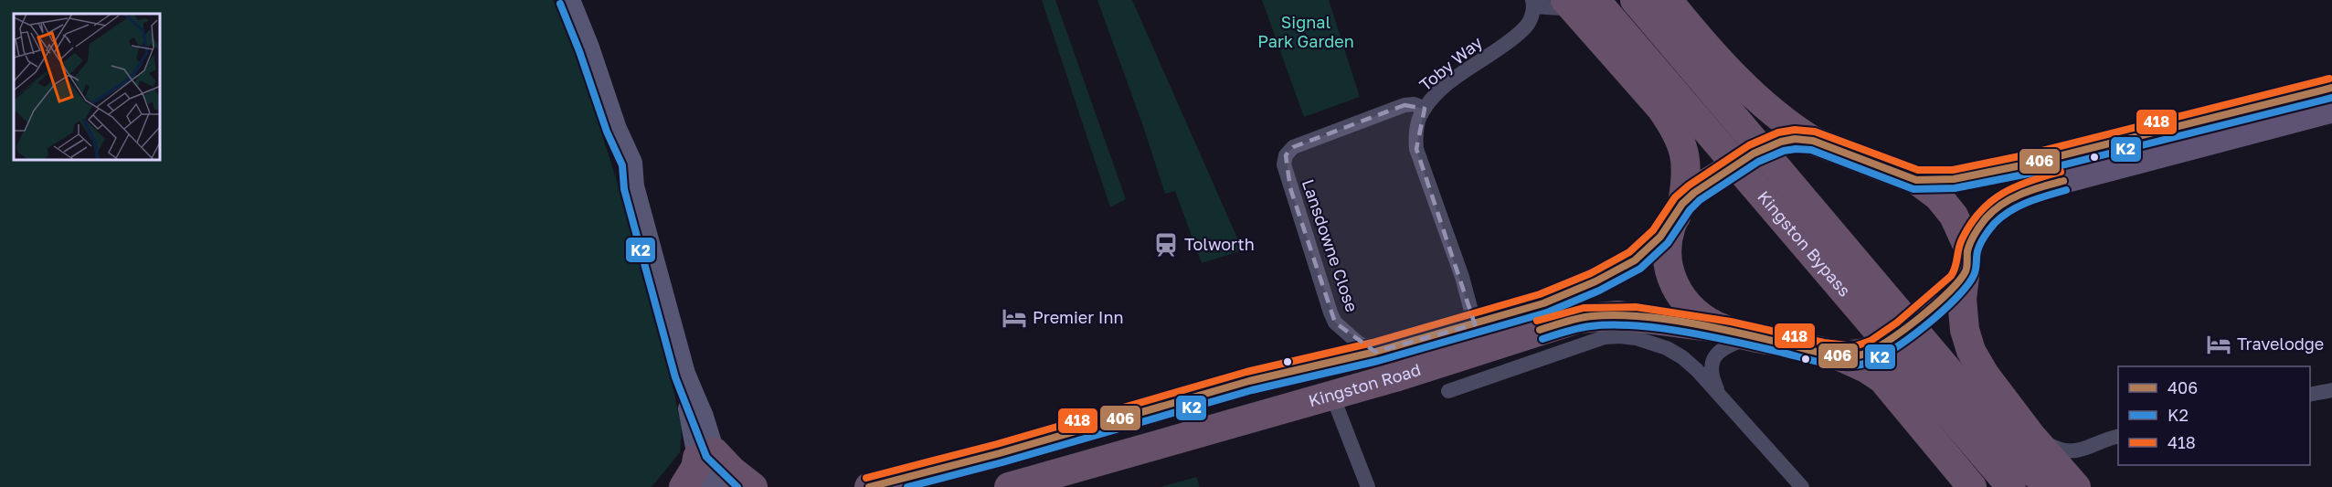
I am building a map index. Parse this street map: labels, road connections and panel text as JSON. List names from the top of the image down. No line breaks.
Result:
{"streets":{"highway":["Kingston Bypass","Kingston Road"],"street":["Toby Way","Lansdowne Close"]},"crossings":[["Toby Way","Kingston Bypass"],["Toby Way","Lansdowne Close"],["Toby Way","Kingston Road"],["Lansdowne Close","Kingston Road"]],"parks":["Signal Park Garden"],"places":{"station":["Tolworth"],"hotel":["Premier Inn","Travelodge"]},"lines":["transit line K2","transit line 418","transit line 406"],"legend":["406","K2","418"]}
